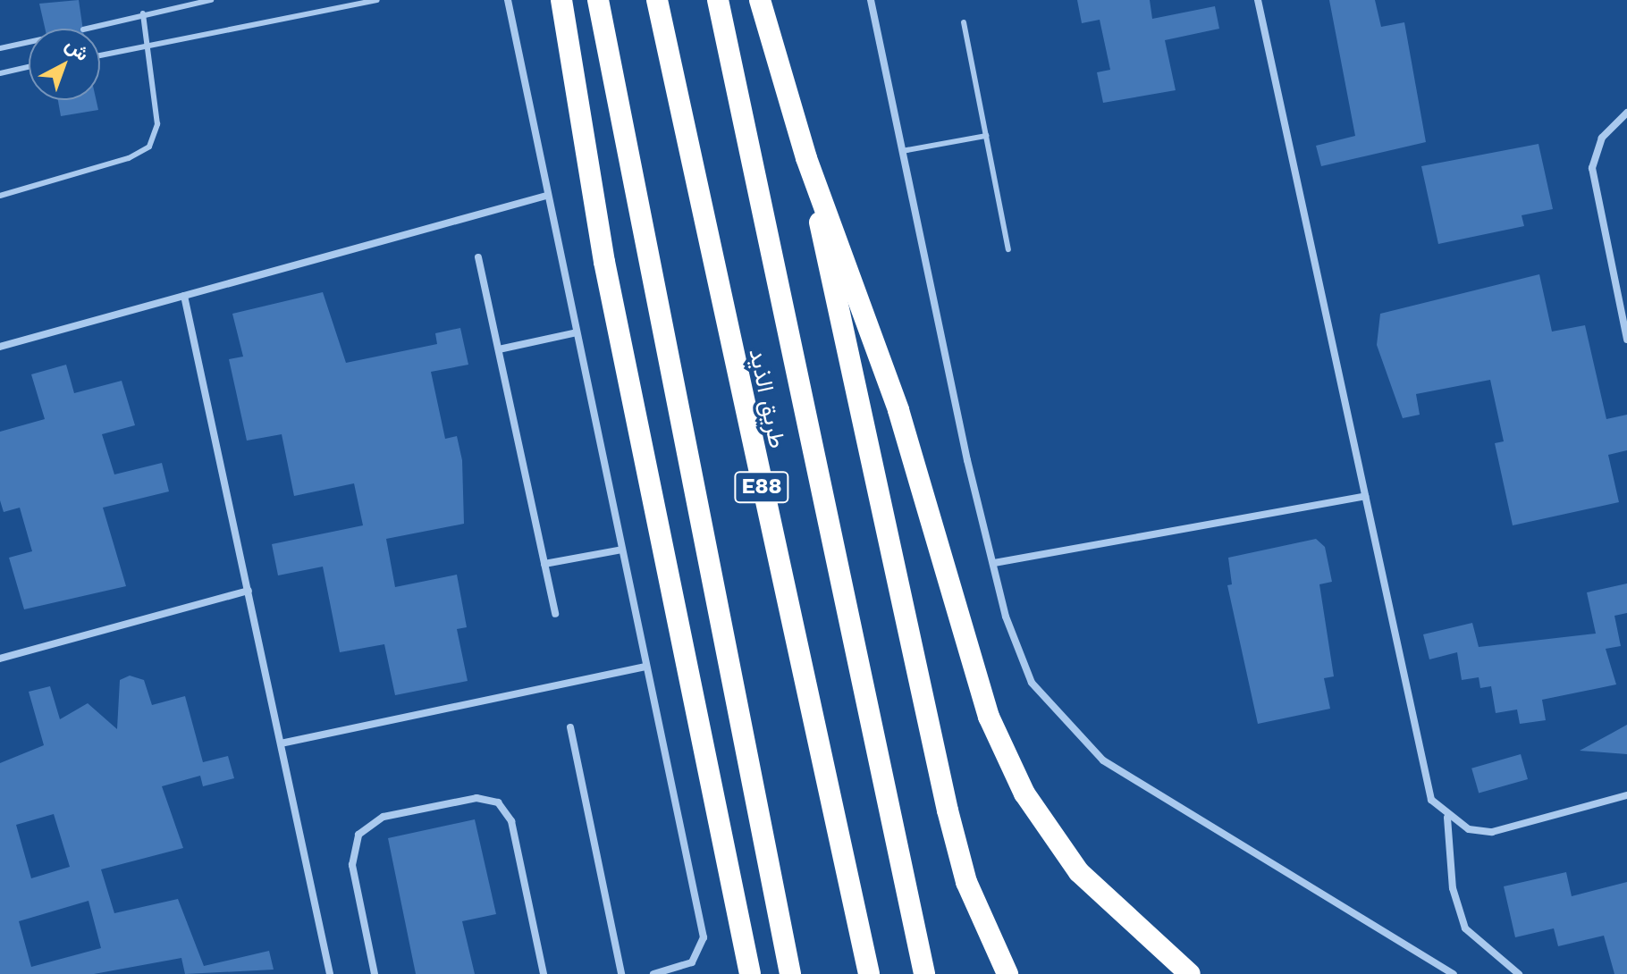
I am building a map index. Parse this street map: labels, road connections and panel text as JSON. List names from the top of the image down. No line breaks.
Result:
{"streets":{"highway":["طريق الذيد","E88"]},"north":"top right"}
